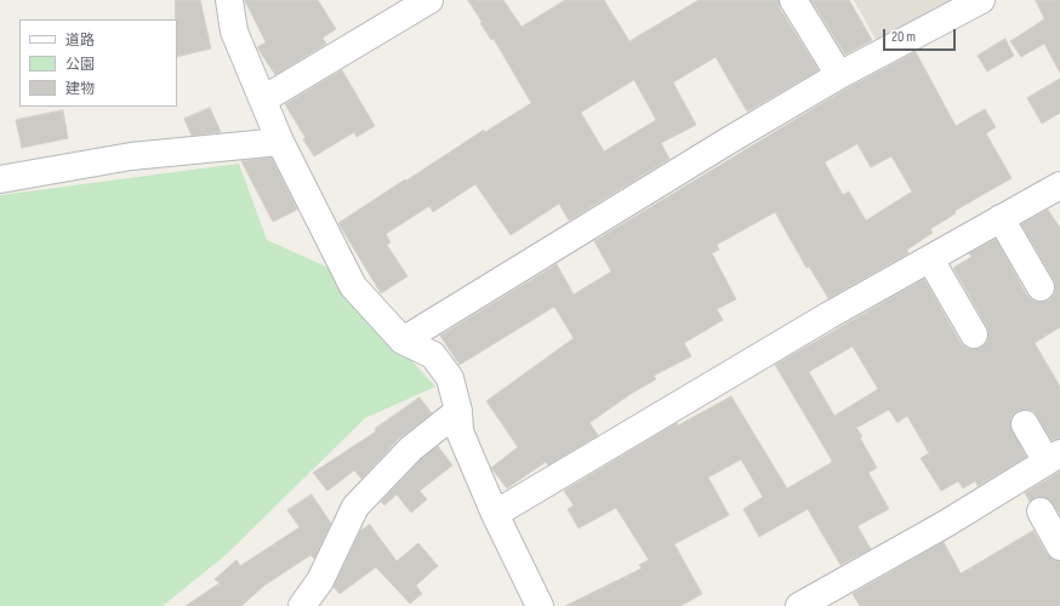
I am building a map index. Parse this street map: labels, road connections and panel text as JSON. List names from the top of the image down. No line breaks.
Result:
{"legend":["道路","公園","建物"],"scale_bar":"20 m"}
